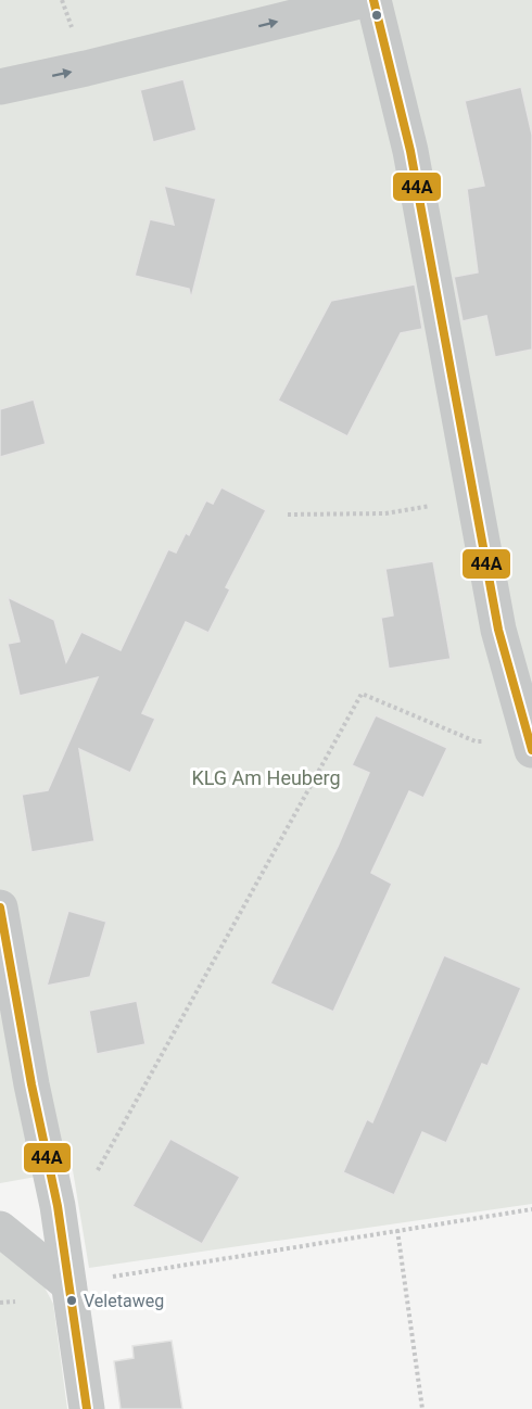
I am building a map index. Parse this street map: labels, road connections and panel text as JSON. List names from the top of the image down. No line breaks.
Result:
{"parks":["KLG Am Heuberg"],"places":["Veletaweg"],"lines":["transit line 44A"]}
